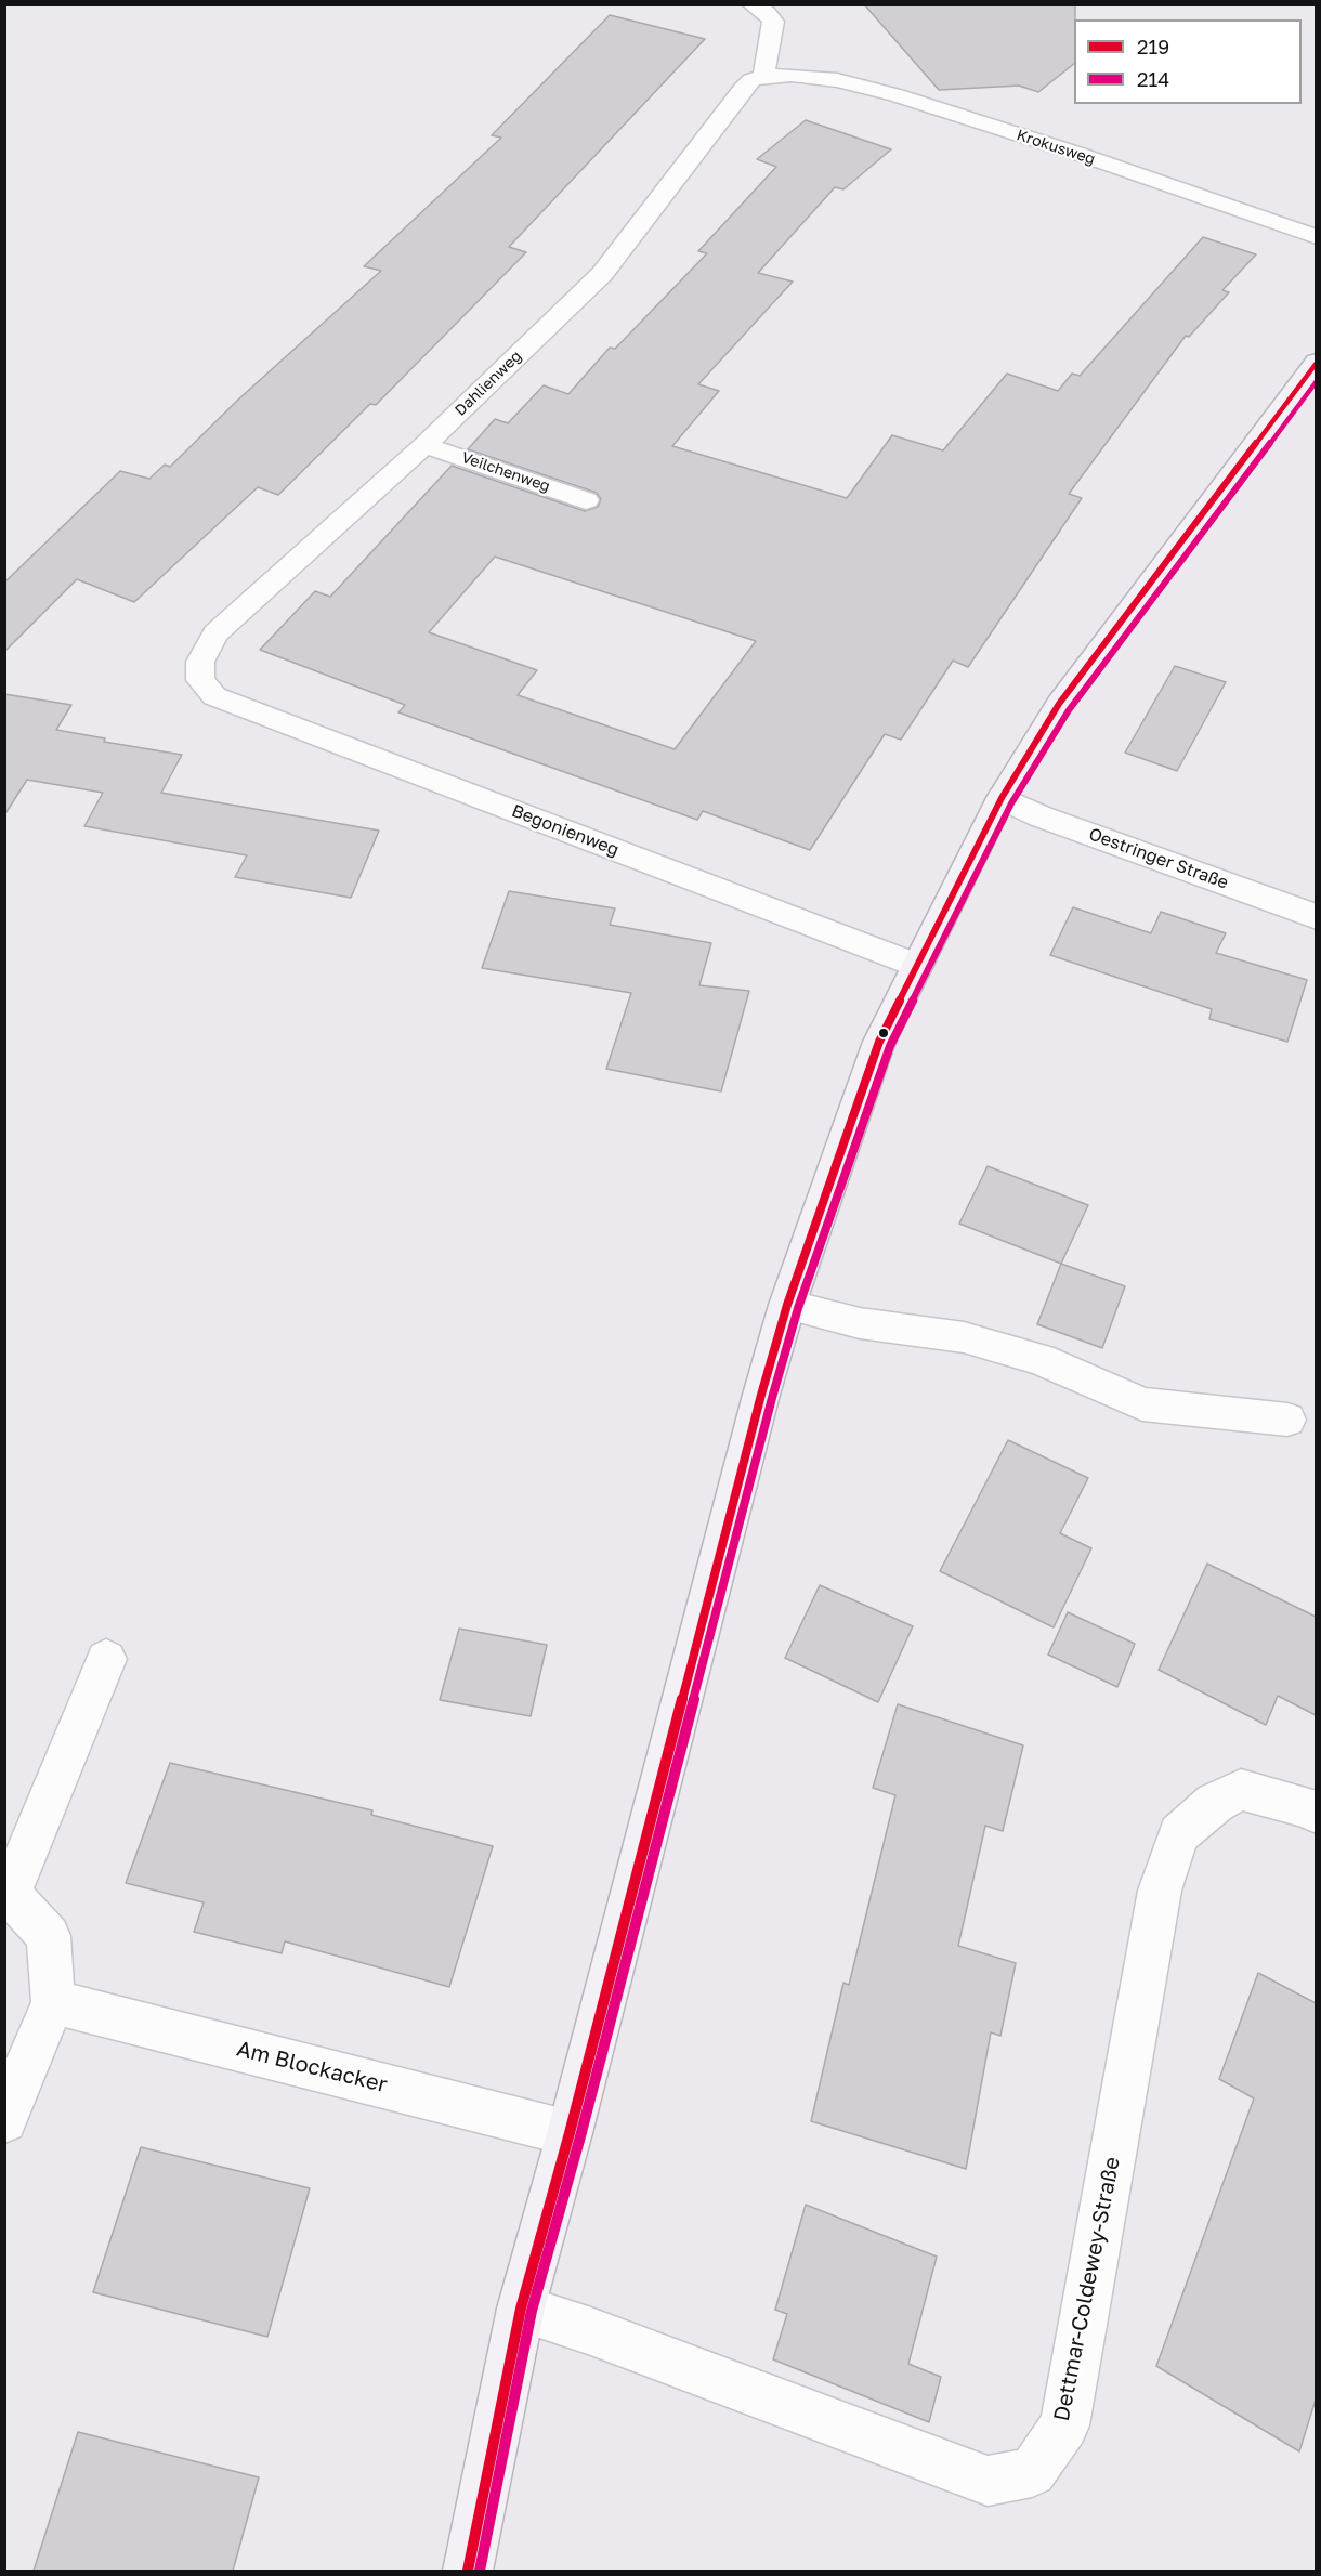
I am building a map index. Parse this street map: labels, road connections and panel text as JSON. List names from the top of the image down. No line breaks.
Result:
{"streets":{"street":["Krokusweg","Dahlienweg","Veilchenweg","Begonienweg","Oestringer Straße","Am Blockacker","Dettmar-Coldewey-Straße"]},"crossings":[["Krokusweg","Dahlienweg"],["Dahlienweg","Veilchenweg"],["Dahlienweg","Begonienweg"]],"lines":["transit line 219","transit line 214"],"legend":["219","214"]}
